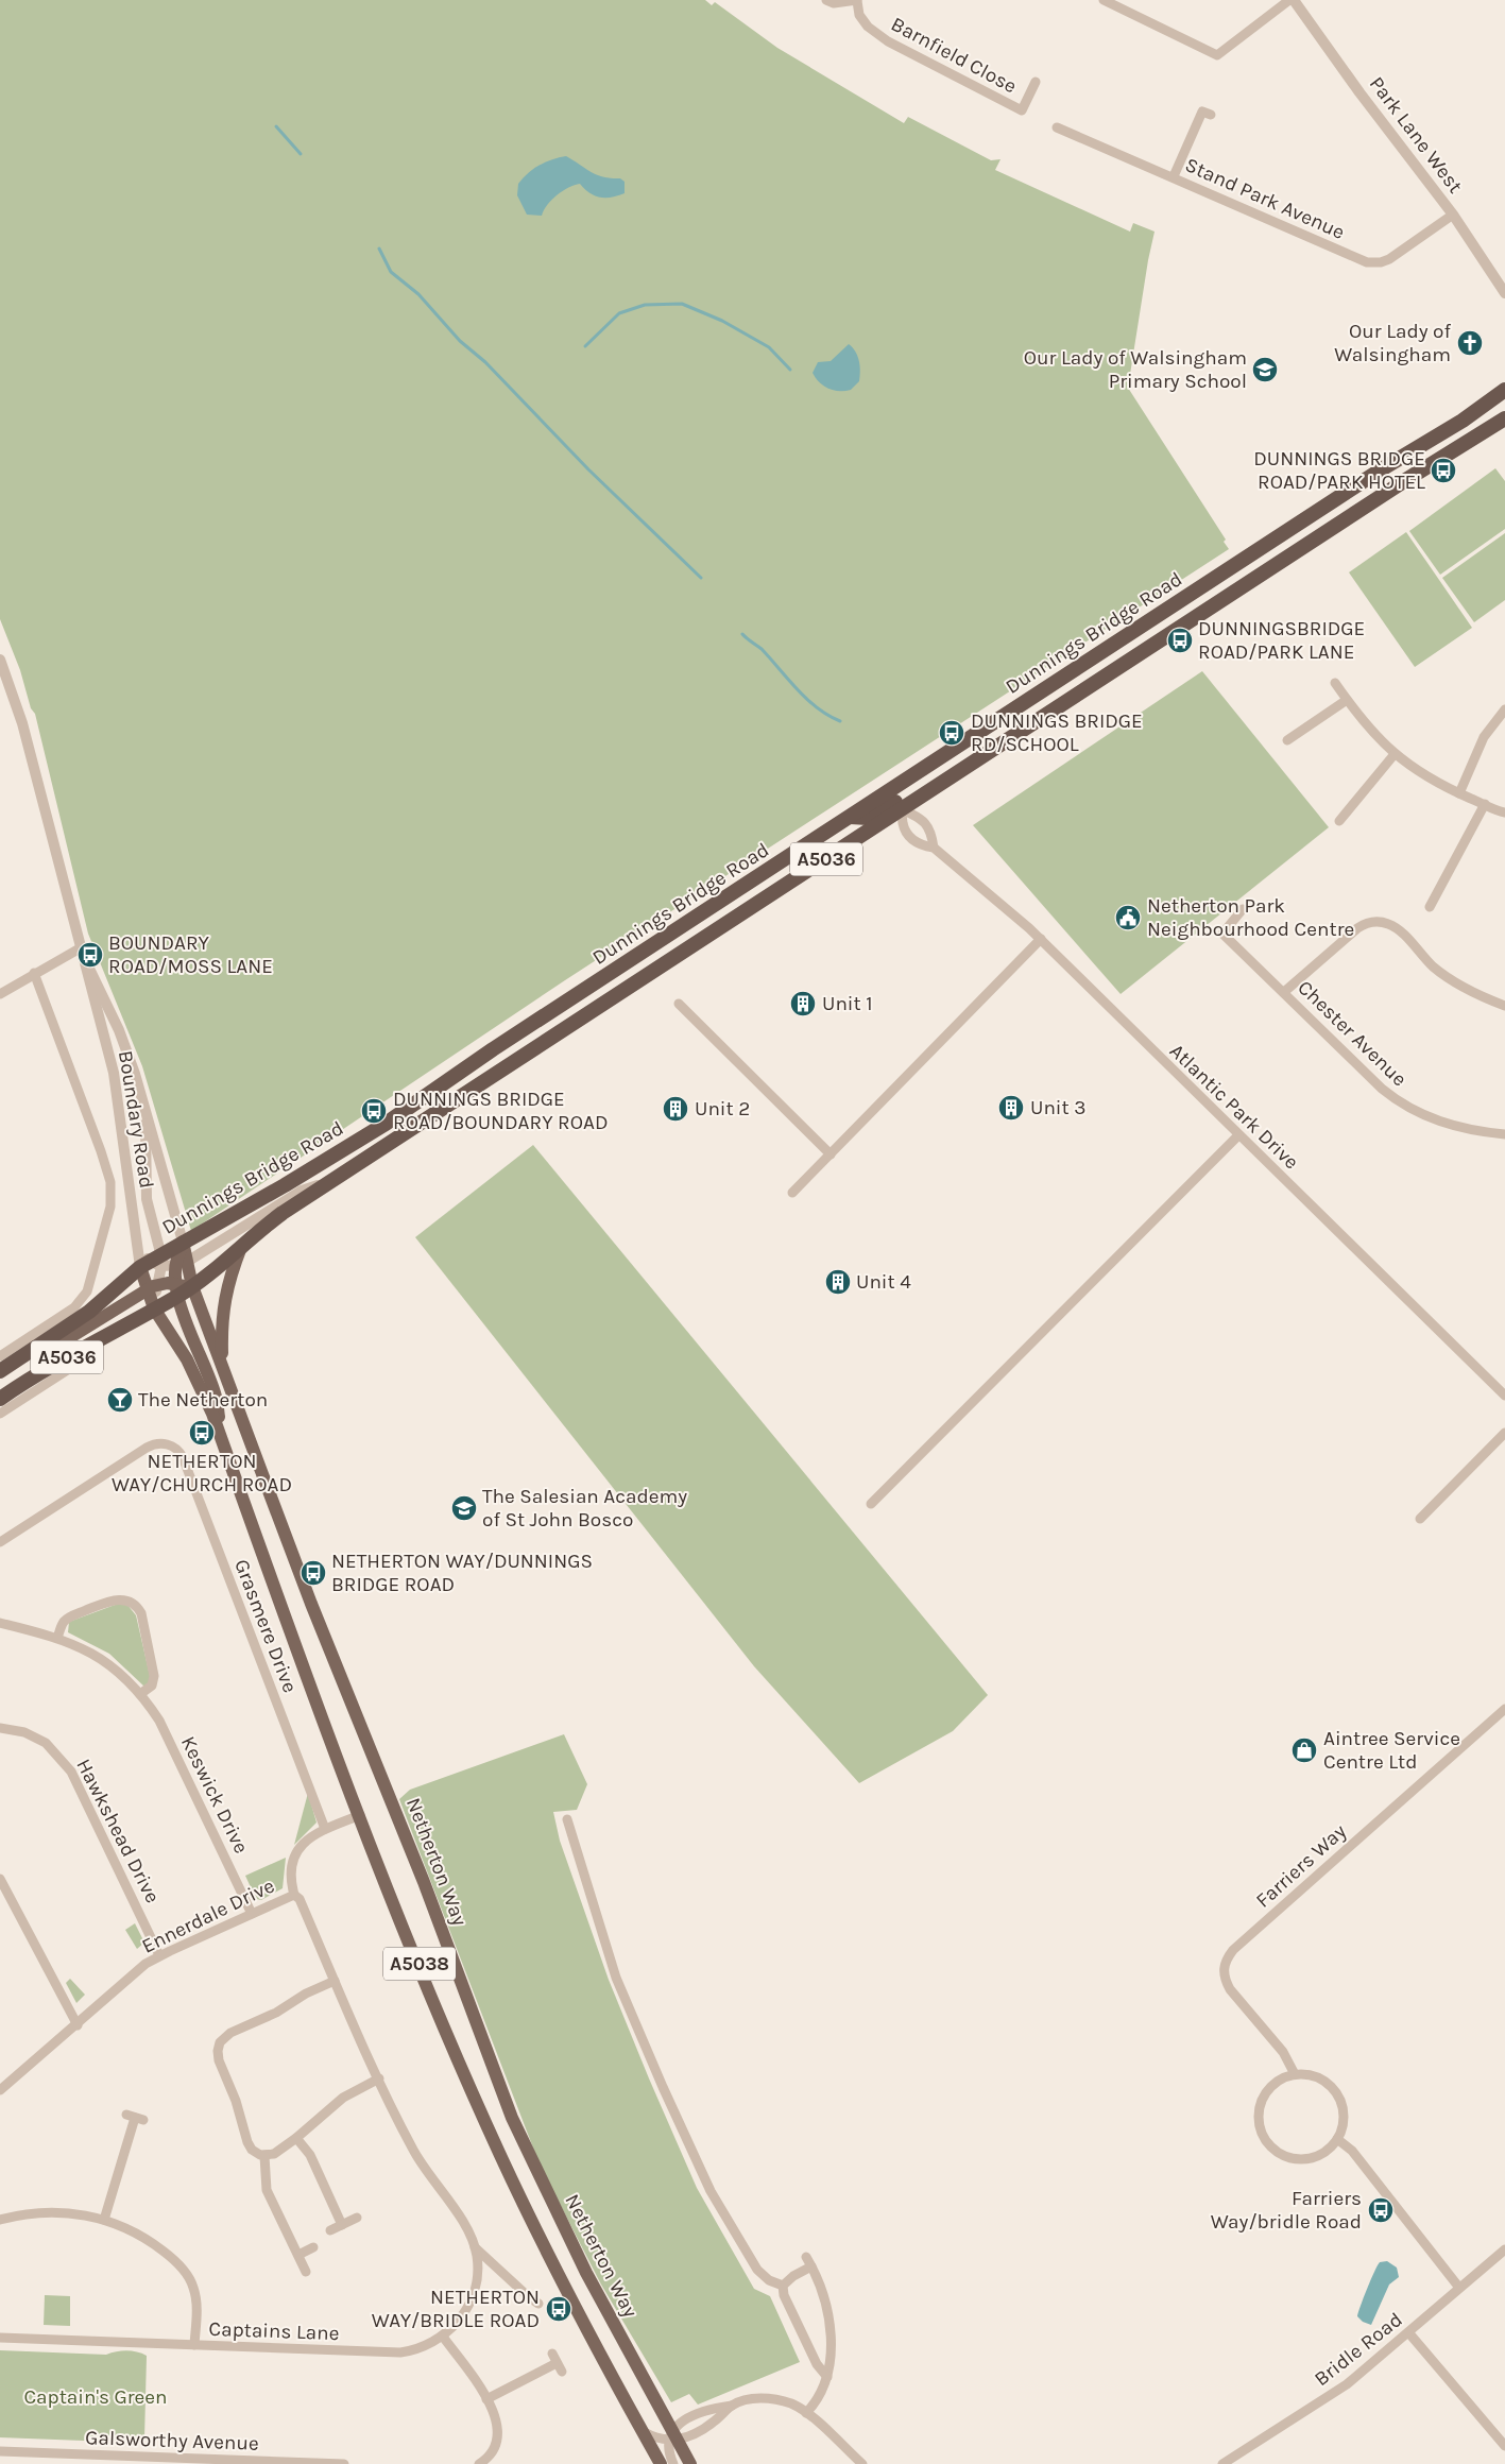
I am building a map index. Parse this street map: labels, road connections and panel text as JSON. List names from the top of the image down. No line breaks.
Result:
{"streets":{"highway":["Dunnings Bridge Road","A5036"],"main road":["Netherton Way","A5038"],"street":["Barnfield Close","Park Lane West","Stand Park Avenue","Chester Avenue","Atlantic Park Drive","Boundary Road","Grasmere Drive","Keswick Drive","Hawkshead Drive","Farriers Way","Ennerdale Drive","Captains Lane","Bridle Road","Galsworthy Avenue"]},"crossings":[["Park Lane West","Stand Park Avenue"],["Dunnings Bridge Road","A5036"],["Dunnings Bridge Road","Atlantic Park Drive"],["Dunnings Bridge Road","Boundary Road"],["Dunnings Bridge Road","Netherton Way"],["Dunnings Bridge Road","A5038"],["A5036","Boundary Road"],["A5036","A5038"],["Grasmere Drive","Ennerdale Drive"],["Keswick Drive","Ennerdale Drive"],["Hawkshead Drive","Ennerdale Drive"],["Ennerdale Drive","A5038"],["Ennerdale Drive","Captains Lane"]],"parks":["Captain's Green"],"places":{"church":["Our Lady of Walsingham"],"school or university":["Our Lady of Walsingham Primary School","The Salesian Academy of St John Bosco"],"bus stop":["DUNNINGS BRIDGE ROAD/PARK HOTEL","DUNNINGSBRIDGE ROAD/PARK LANE","DUNNINGS BRIDGE RD/SCHOOL","BOUNDARY ROAD/MOSS LANE","DUNNINGS BRIDGE ROAD/BOUNDARY ROAD","NETHERTON WAY/CHURCH ROAD","NETHERTON WAY/DUNNINGS BRIDGE ROAD","Farriers Way/bridle Road","NETHERTON WAY/BRIDLE ROAD"],"public building":["Netherton Park Neighbourhood Centre"],"building":["Unit 1","Unit 3","Unit 2","Unit 4"],"bar":["The Netherton"],"shop":["Aintree Service Centre Ltd"]}}
